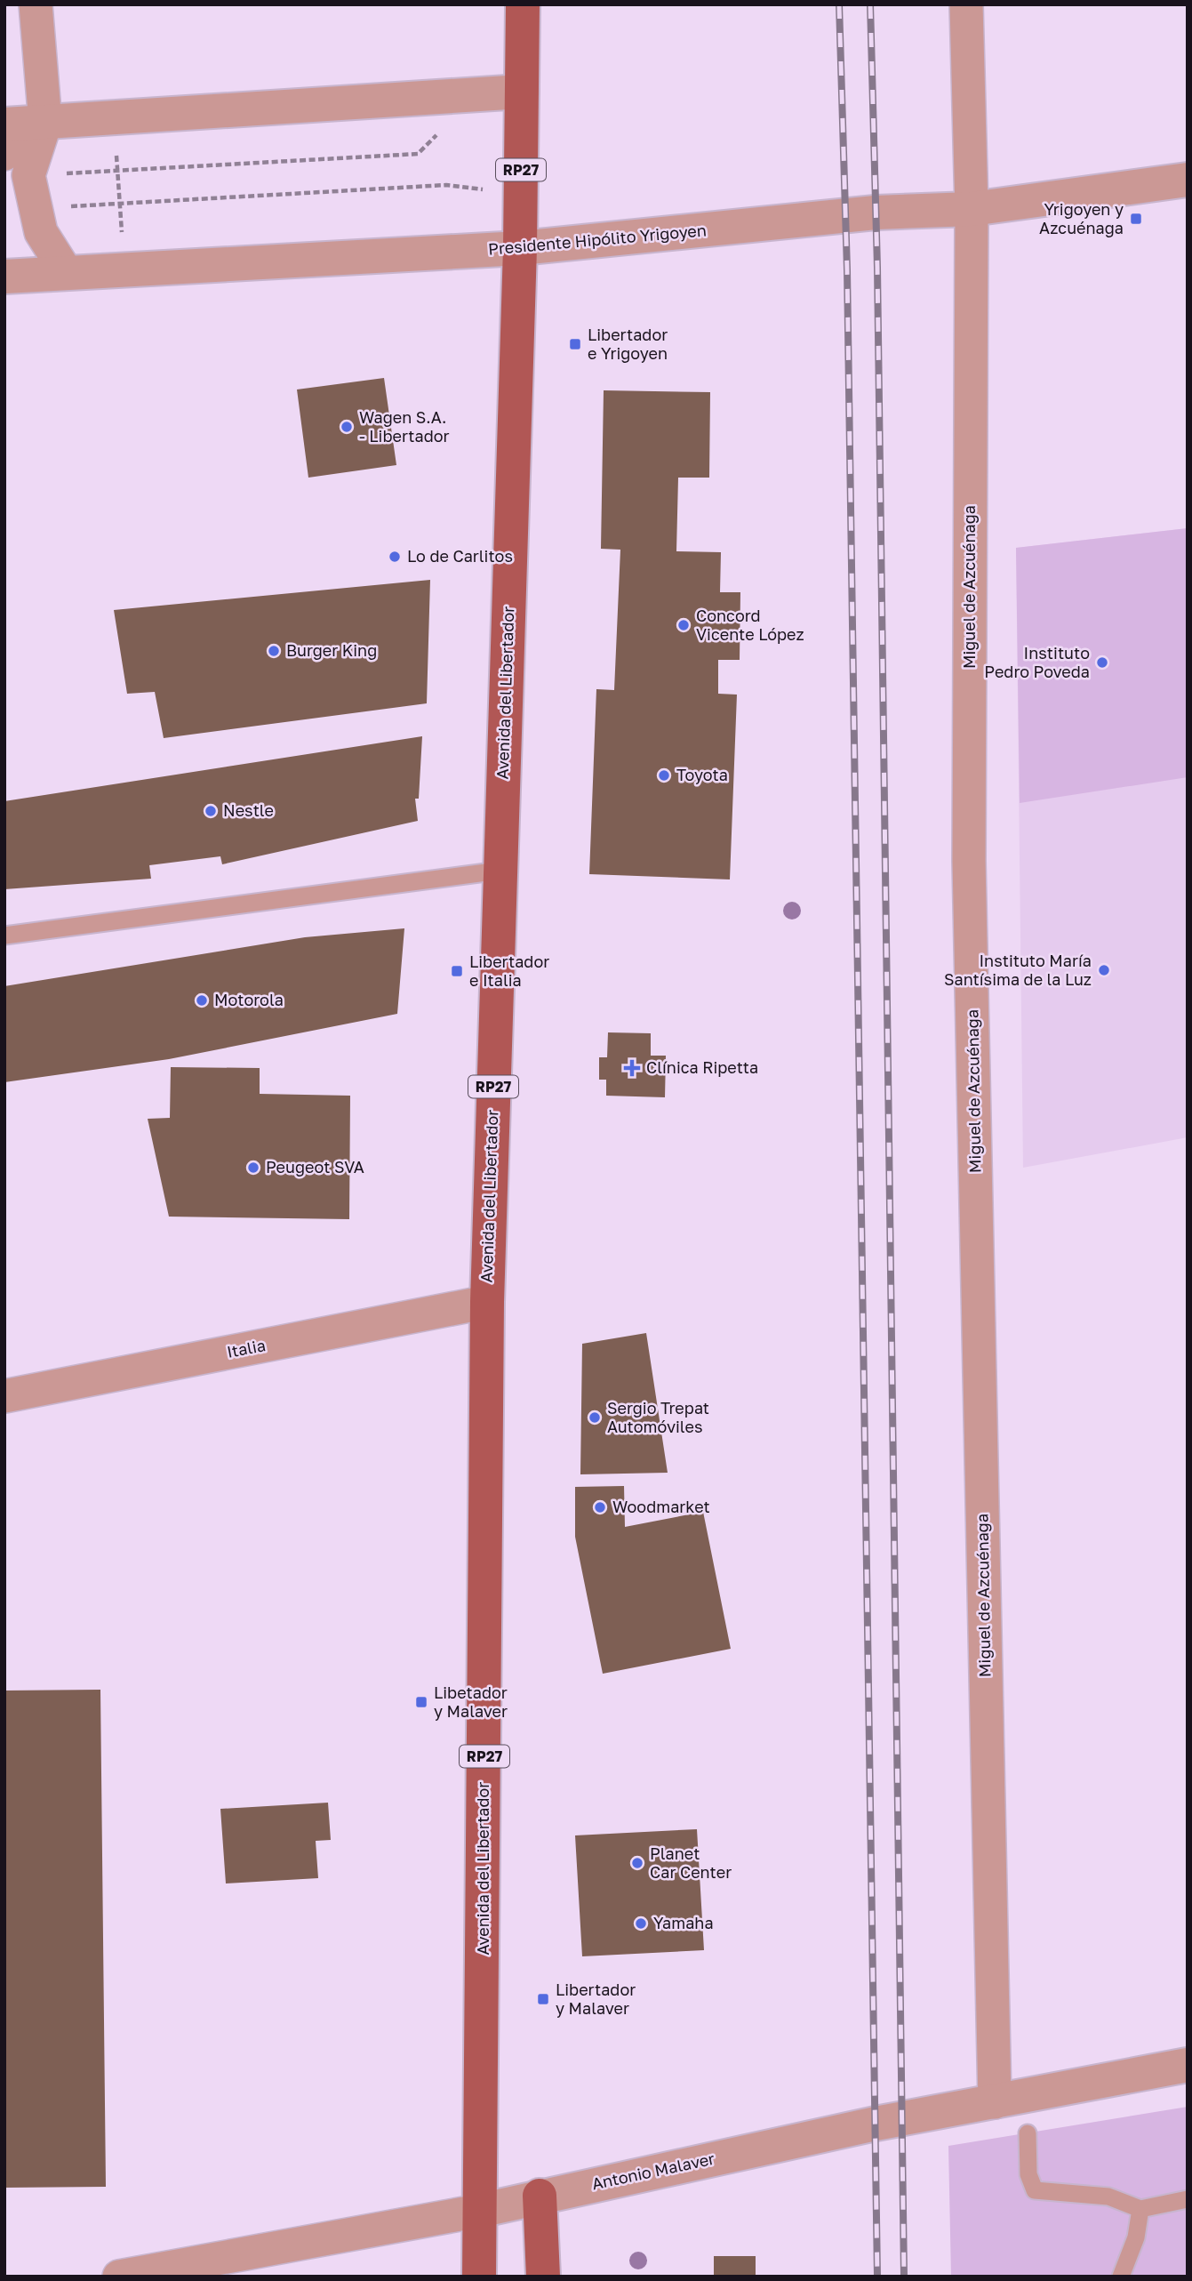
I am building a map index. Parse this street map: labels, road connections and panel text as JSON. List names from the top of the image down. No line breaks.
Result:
{"streets":{"main road":["RP27","Avenida del Libertador"],"street":["Presidente Hipólito Yrigoyen","Miguel de Azcuénaga","Italia","Antonio Malaver"]},"crossings":[["Presidente Hipólito Yrigoyen","Miguel de Azcuénaga"],["Presidente Hipólito Yrigoyen","Avenida del Libertador"],["Miguel de Azcuénaga","Antonio Malaver"],["Avenida del Libertador","Italia"],["Avenida del Libertador","Antonio Malaver"]],"places":{"transit":["Yrigoyen y Azcuénaga","Libertador e Yrigoyen","Libertador e Italia","Libetador y Malaver","Libertador y Malaver"],"other":["Wagen S.A. - Libertador","Lo de Carlitos","Concord Vicente López","Burger King","Instituto Pedro Poveda","Toyota","Nestle","Instituto María Santísima de la Luz","Motorola","Peugeot SVA","Sergio Trepat Automóviles","Woodmarket","Planet Car Center","Yamaha"],"health":["Clínica Ripetta"]}}
